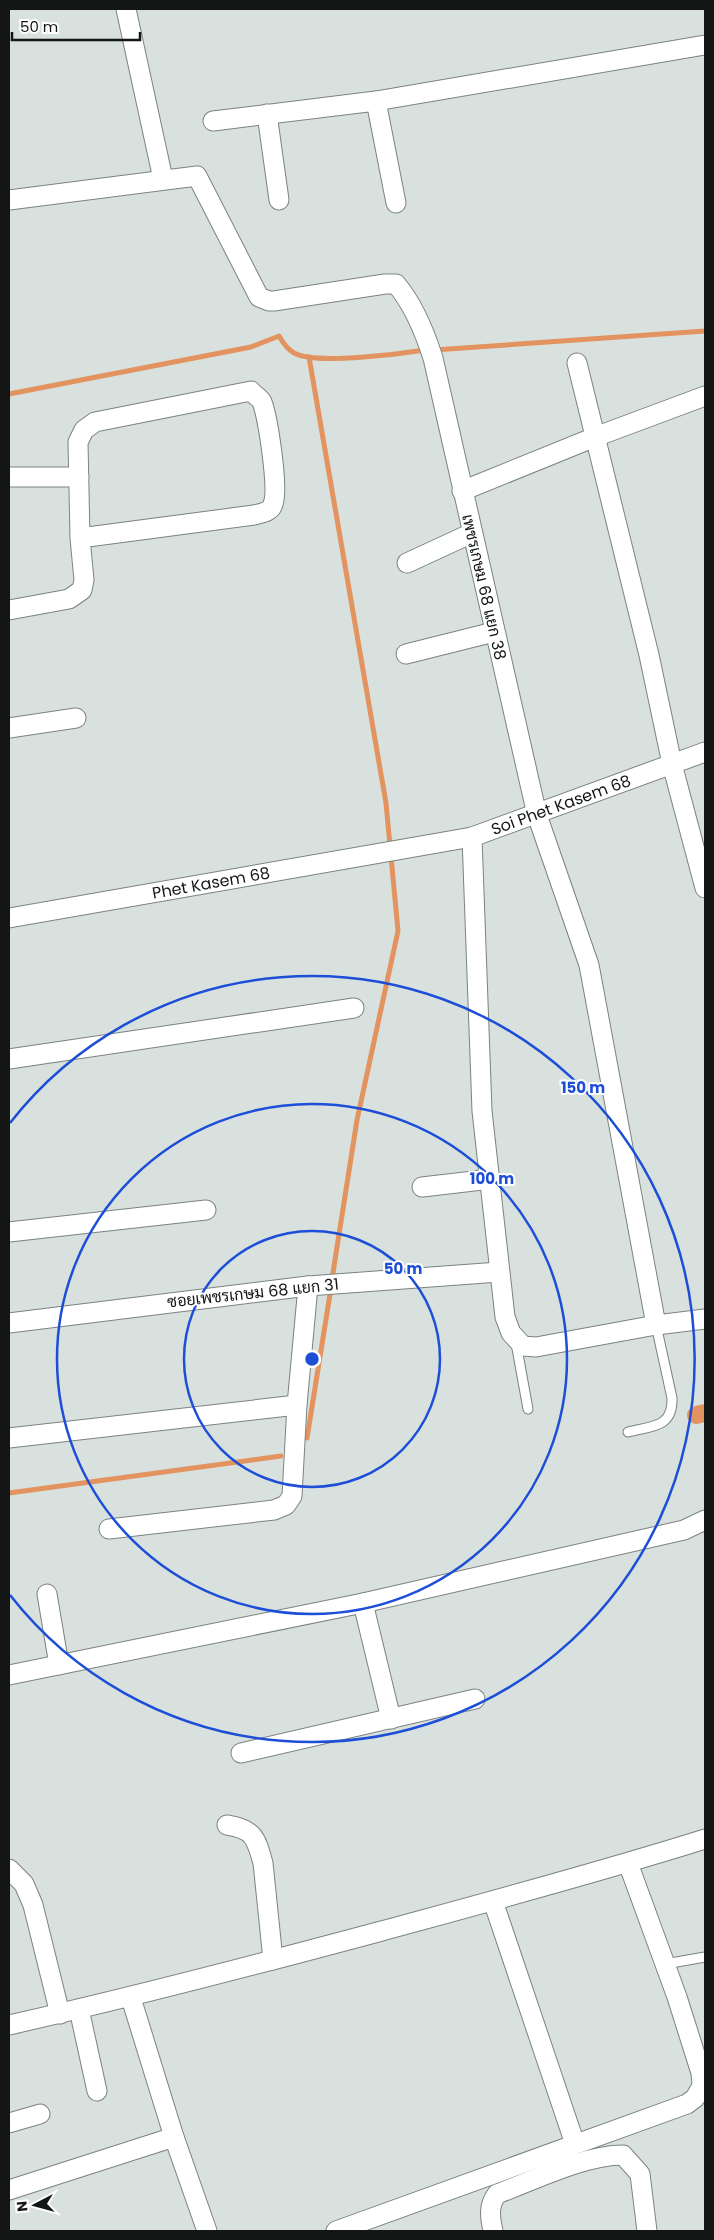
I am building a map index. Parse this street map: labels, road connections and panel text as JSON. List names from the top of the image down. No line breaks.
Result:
{"streets":{"street":["เพชรเกษม 68 แยก 38","Soi Phet Kasem 68","Phet Kasem 68","ซอยเพชรเกษม 68 แยก 31"]},"crossings":[["เพชรเกษม 68 แยก 38","Soi Phet Kasem 68"],["Soi Phet Kasem 68","Phet Kasem 68"]],"scale_bar":"50 m","north":"left","rings":["150 m","100 m","50 m"]}
